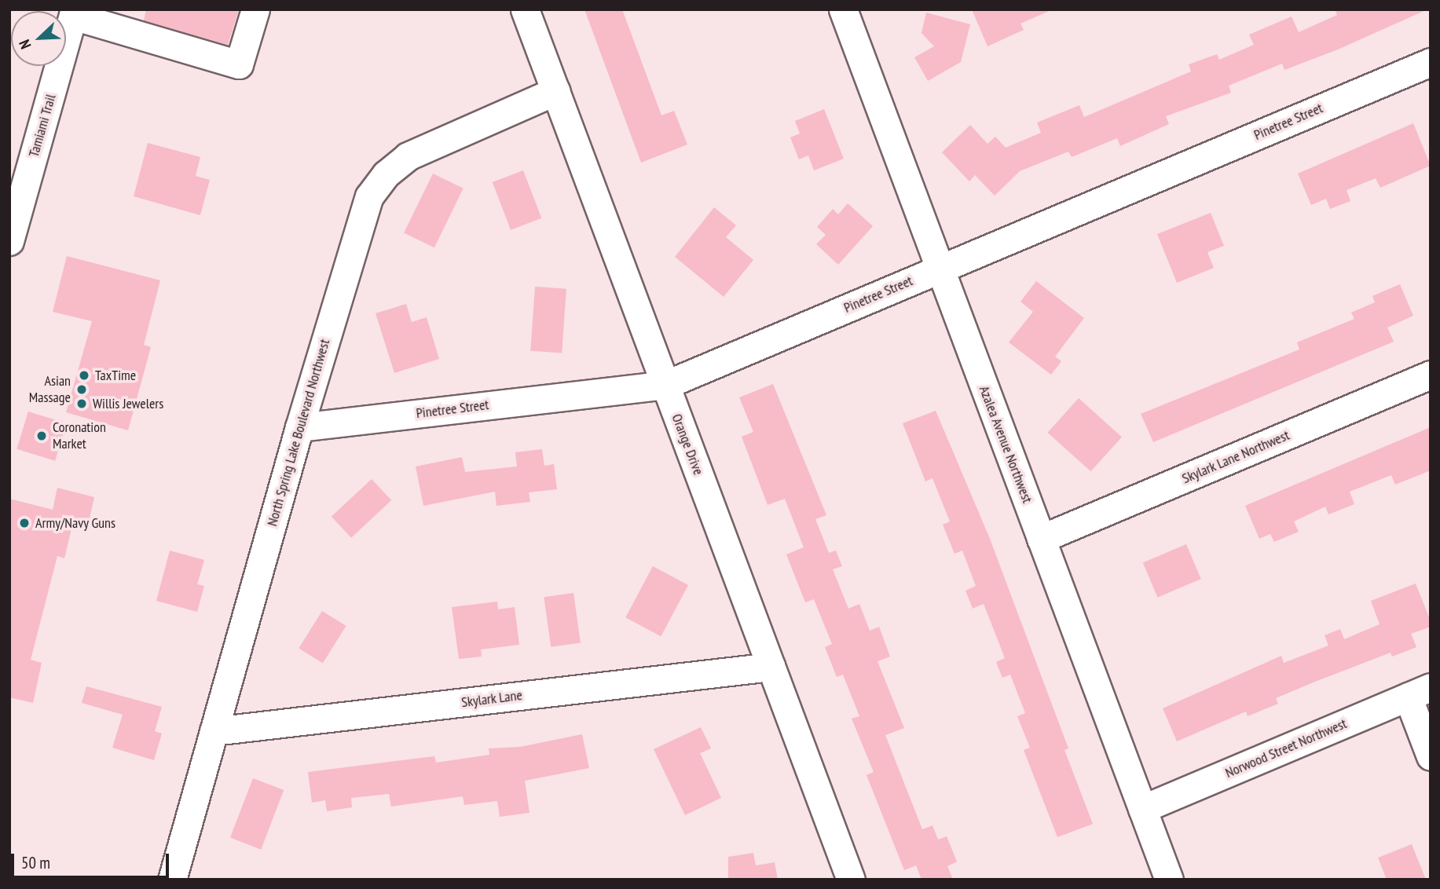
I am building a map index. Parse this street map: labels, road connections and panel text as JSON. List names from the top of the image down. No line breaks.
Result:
{"streets":{"street":["Pinetree Street","Tamiami Trail","North Spring Lake Boulevard Northwest","Orange Drive","Azalea Avenue Northwest","Skylark Lane Northwest","Skylark Lane","Norwood Street Northwest"]},"crossings":[["Pinetree Street","North Spring Lake Boulevard Northwest"],["Pinetree Street","Orange Drive"],["Pinetree Street","Azalea Avenue Northwest"],["North Spring Lake Boulevard Northwest","Orange Drive"],["North Spring Lake Boulevard Northwest","Skylark Lane"],["Orange Drive","Skylark Lane"],["Azalea Avenue Northwest","Skylark Lane Northwest"],["Azalea Avenue Northwest","Norwood Street Northwest"]],"places":["TaxTime","Asian Massage","Willis Jewelers","Coronation Market","Army/Navy Guns"],"scale_bar":"50 m","north":"bottom left"}
